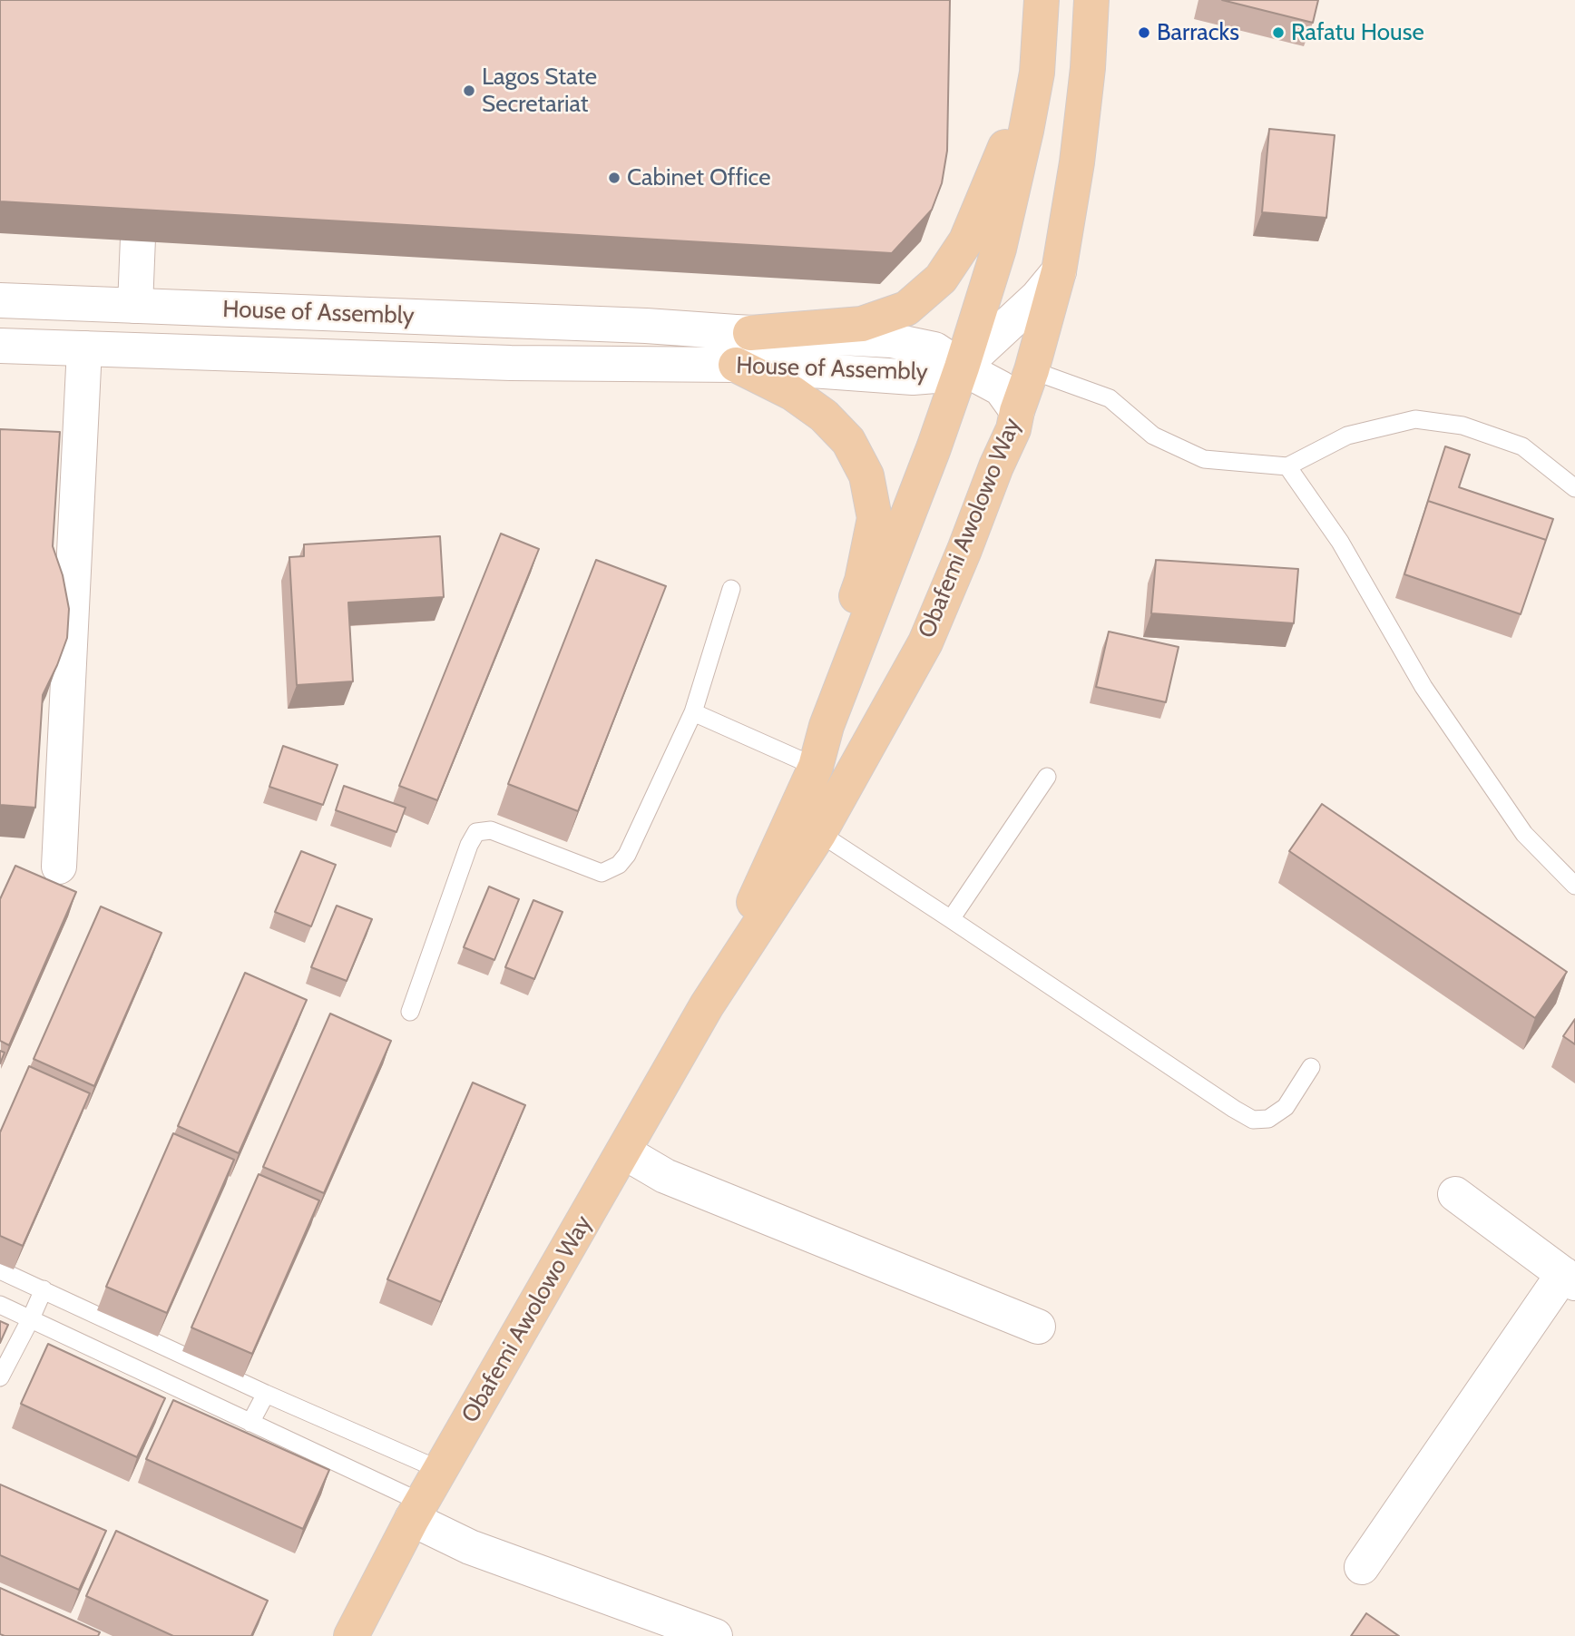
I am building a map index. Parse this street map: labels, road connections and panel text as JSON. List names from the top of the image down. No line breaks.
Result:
{"streets":{"main road":["Obafemi Awolowo Way"],"street":["House of Assembly"]},"crossings":[["House of Assembly","Obafemi Awolowo Way"]],"places":["Barracks","Rafatu House","Lagos State Secretariat","Cabinet Office"]}
